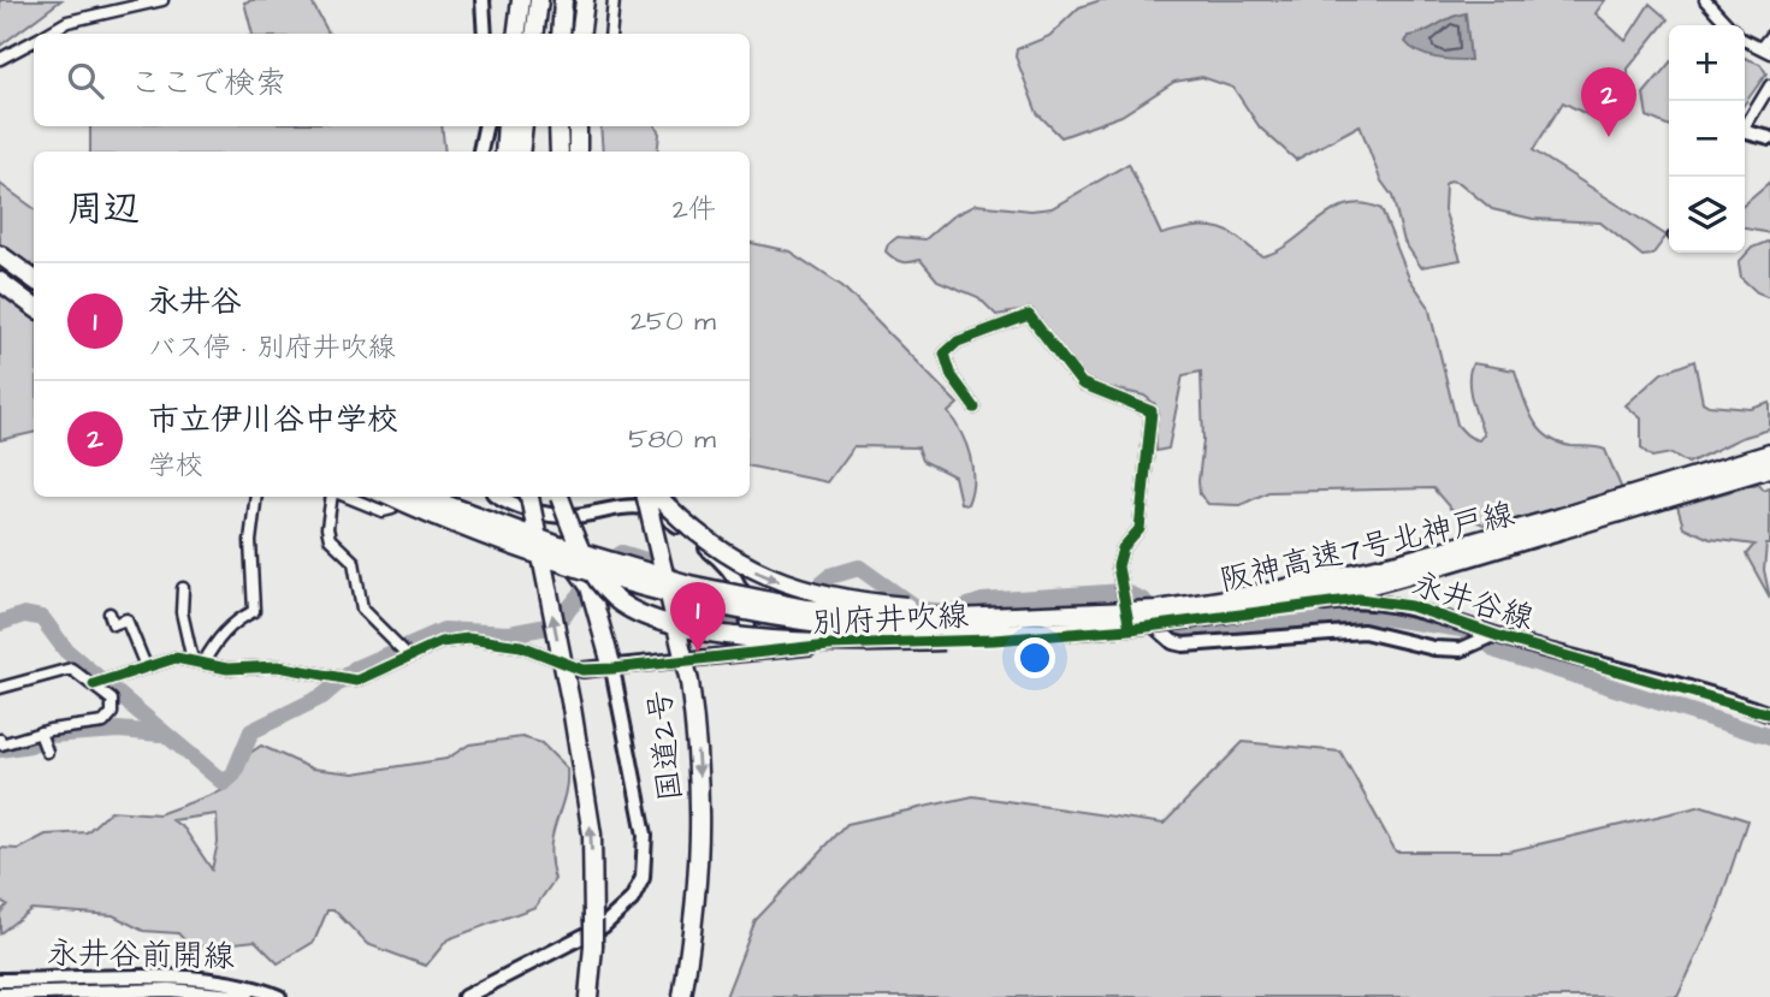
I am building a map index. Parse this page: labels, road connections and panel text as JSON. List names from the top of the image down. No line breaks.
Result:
{"streets":{"highway":["阪神高速7号北神戸線","国道2号"],"street":["永井谷線","別府井吹線","永井谷前開線"]},"crossings":[["永井谷線","別府井吹線"]],"page":{"map_buttons":["+","−"],"search":"ここで検索","pins":["2","1"],"heading":["周辺","2件"],"list":[{"mark":"1","name":"永井谷","note":"バス停 · 別府井吹線","value":"250 m"},{"mark":"2","name":"市立伊川谷中学校","note":"学校","value":"580 m"}]}}
